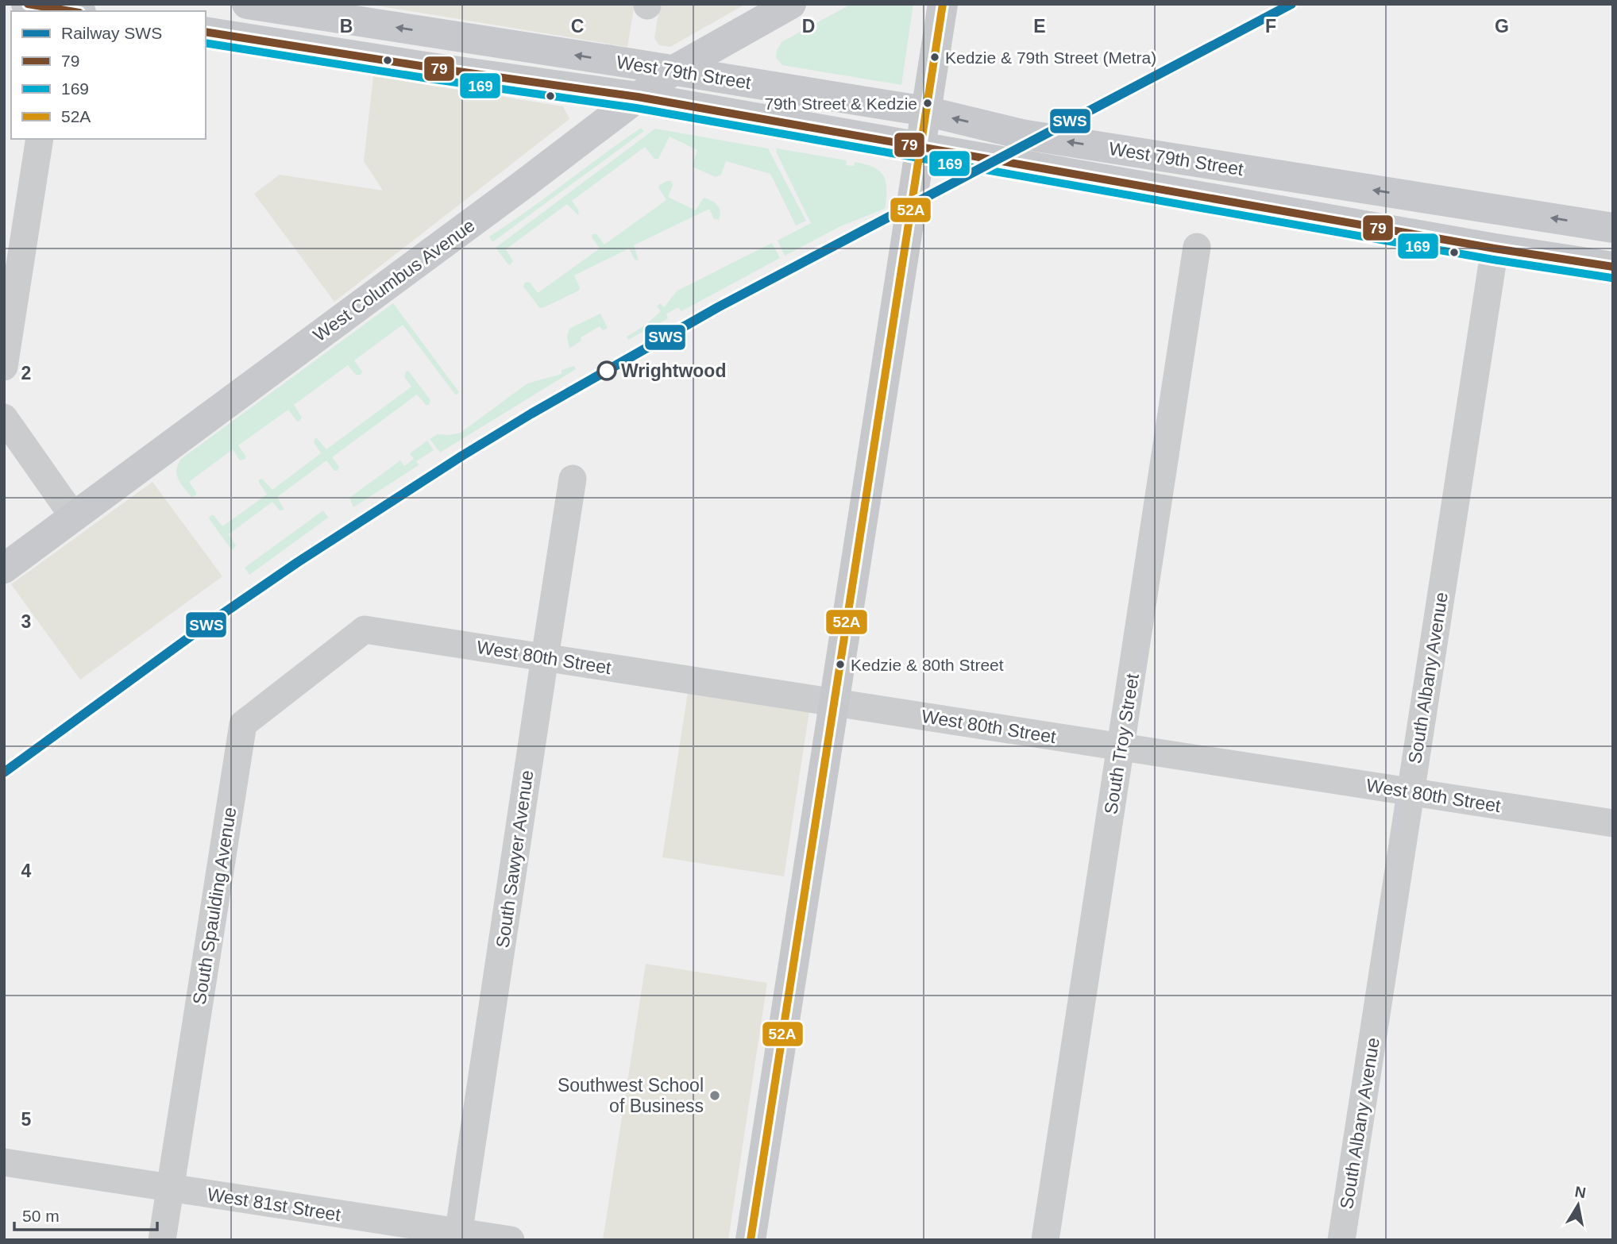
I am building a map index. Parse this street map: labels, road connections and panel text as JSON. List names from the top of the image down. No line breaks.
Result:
{"streets":{"main road":["West 79th Street","West Columbus Avenue"],"street":["West 80th Street","South Albany Avenue","South Troy Street","South Sawyer Avenue","South Spaulding Avenue","West 81st Street"]},"crossings":[["West 79th Street","West Columbus Avenue"],["West 79th Street","South Albany Avenue"],["West 80th Street","South Albany Avenue"],["West 80th Street","South Troy Street"],["West 80th Street","South Sawyer Avenue"],["West 80th Street","South Spaulding Avenue"],["South Sawyer Avenue","West 81st Street"],["South Spaulding Avenue","West 81st Street"]],"places":["Kedzie & 79th Street (Metra)","79th Street & Kedzie","Wrightwood","Kedzie & 80th Street","Southwest School of Business"],"lines":["rail line SWS","transit line 79","transit line 52A","transit line 169"],"legend":["Railway SWS","79","169","52A"],"scale_bar":"50 m","north":"top","grid":{"columns":["B","C","D","E","F","G"],"rows":["2","3","4","5"]}}
